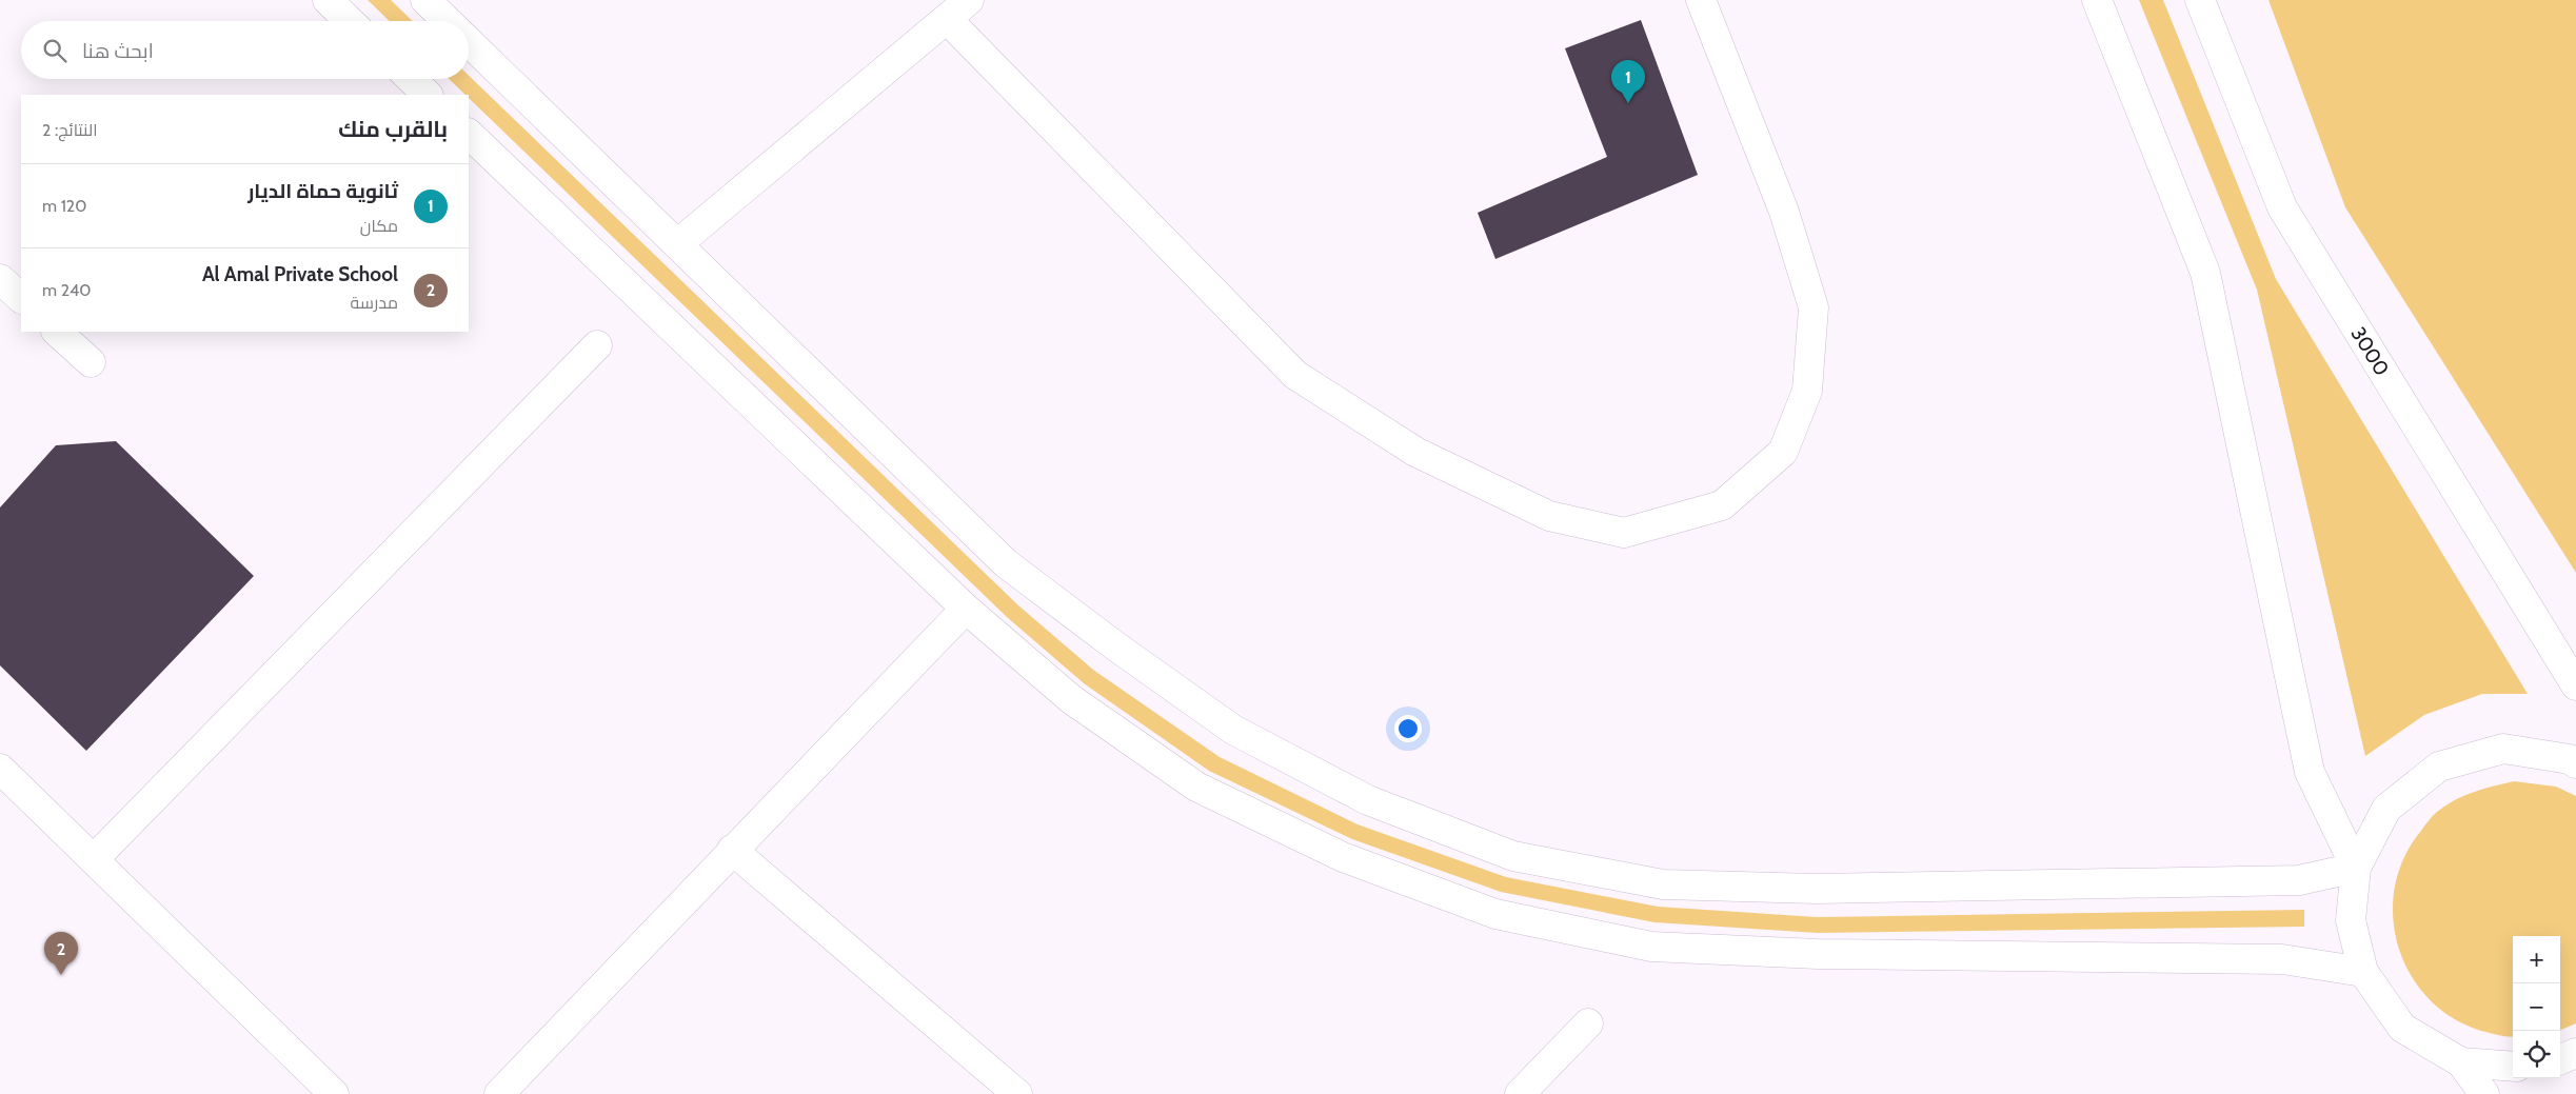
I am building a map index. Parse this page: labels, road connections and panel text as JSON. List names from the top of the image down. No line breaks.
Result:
{"streets":{"street":["3000"]},"page":{"search":"ابحث هنا","pins":["1","2"],"heading":["بالقرب منك","النتائج: 2"],"list":[{"mark":"1","name":"ثانوية حماة الديار","note":"مكان","value":"120 m"},{"mark":"2","name":"Al Amal Private School","note":"مدرسة","value":"240 m"}],"map_buttons":["+","−"]}}
